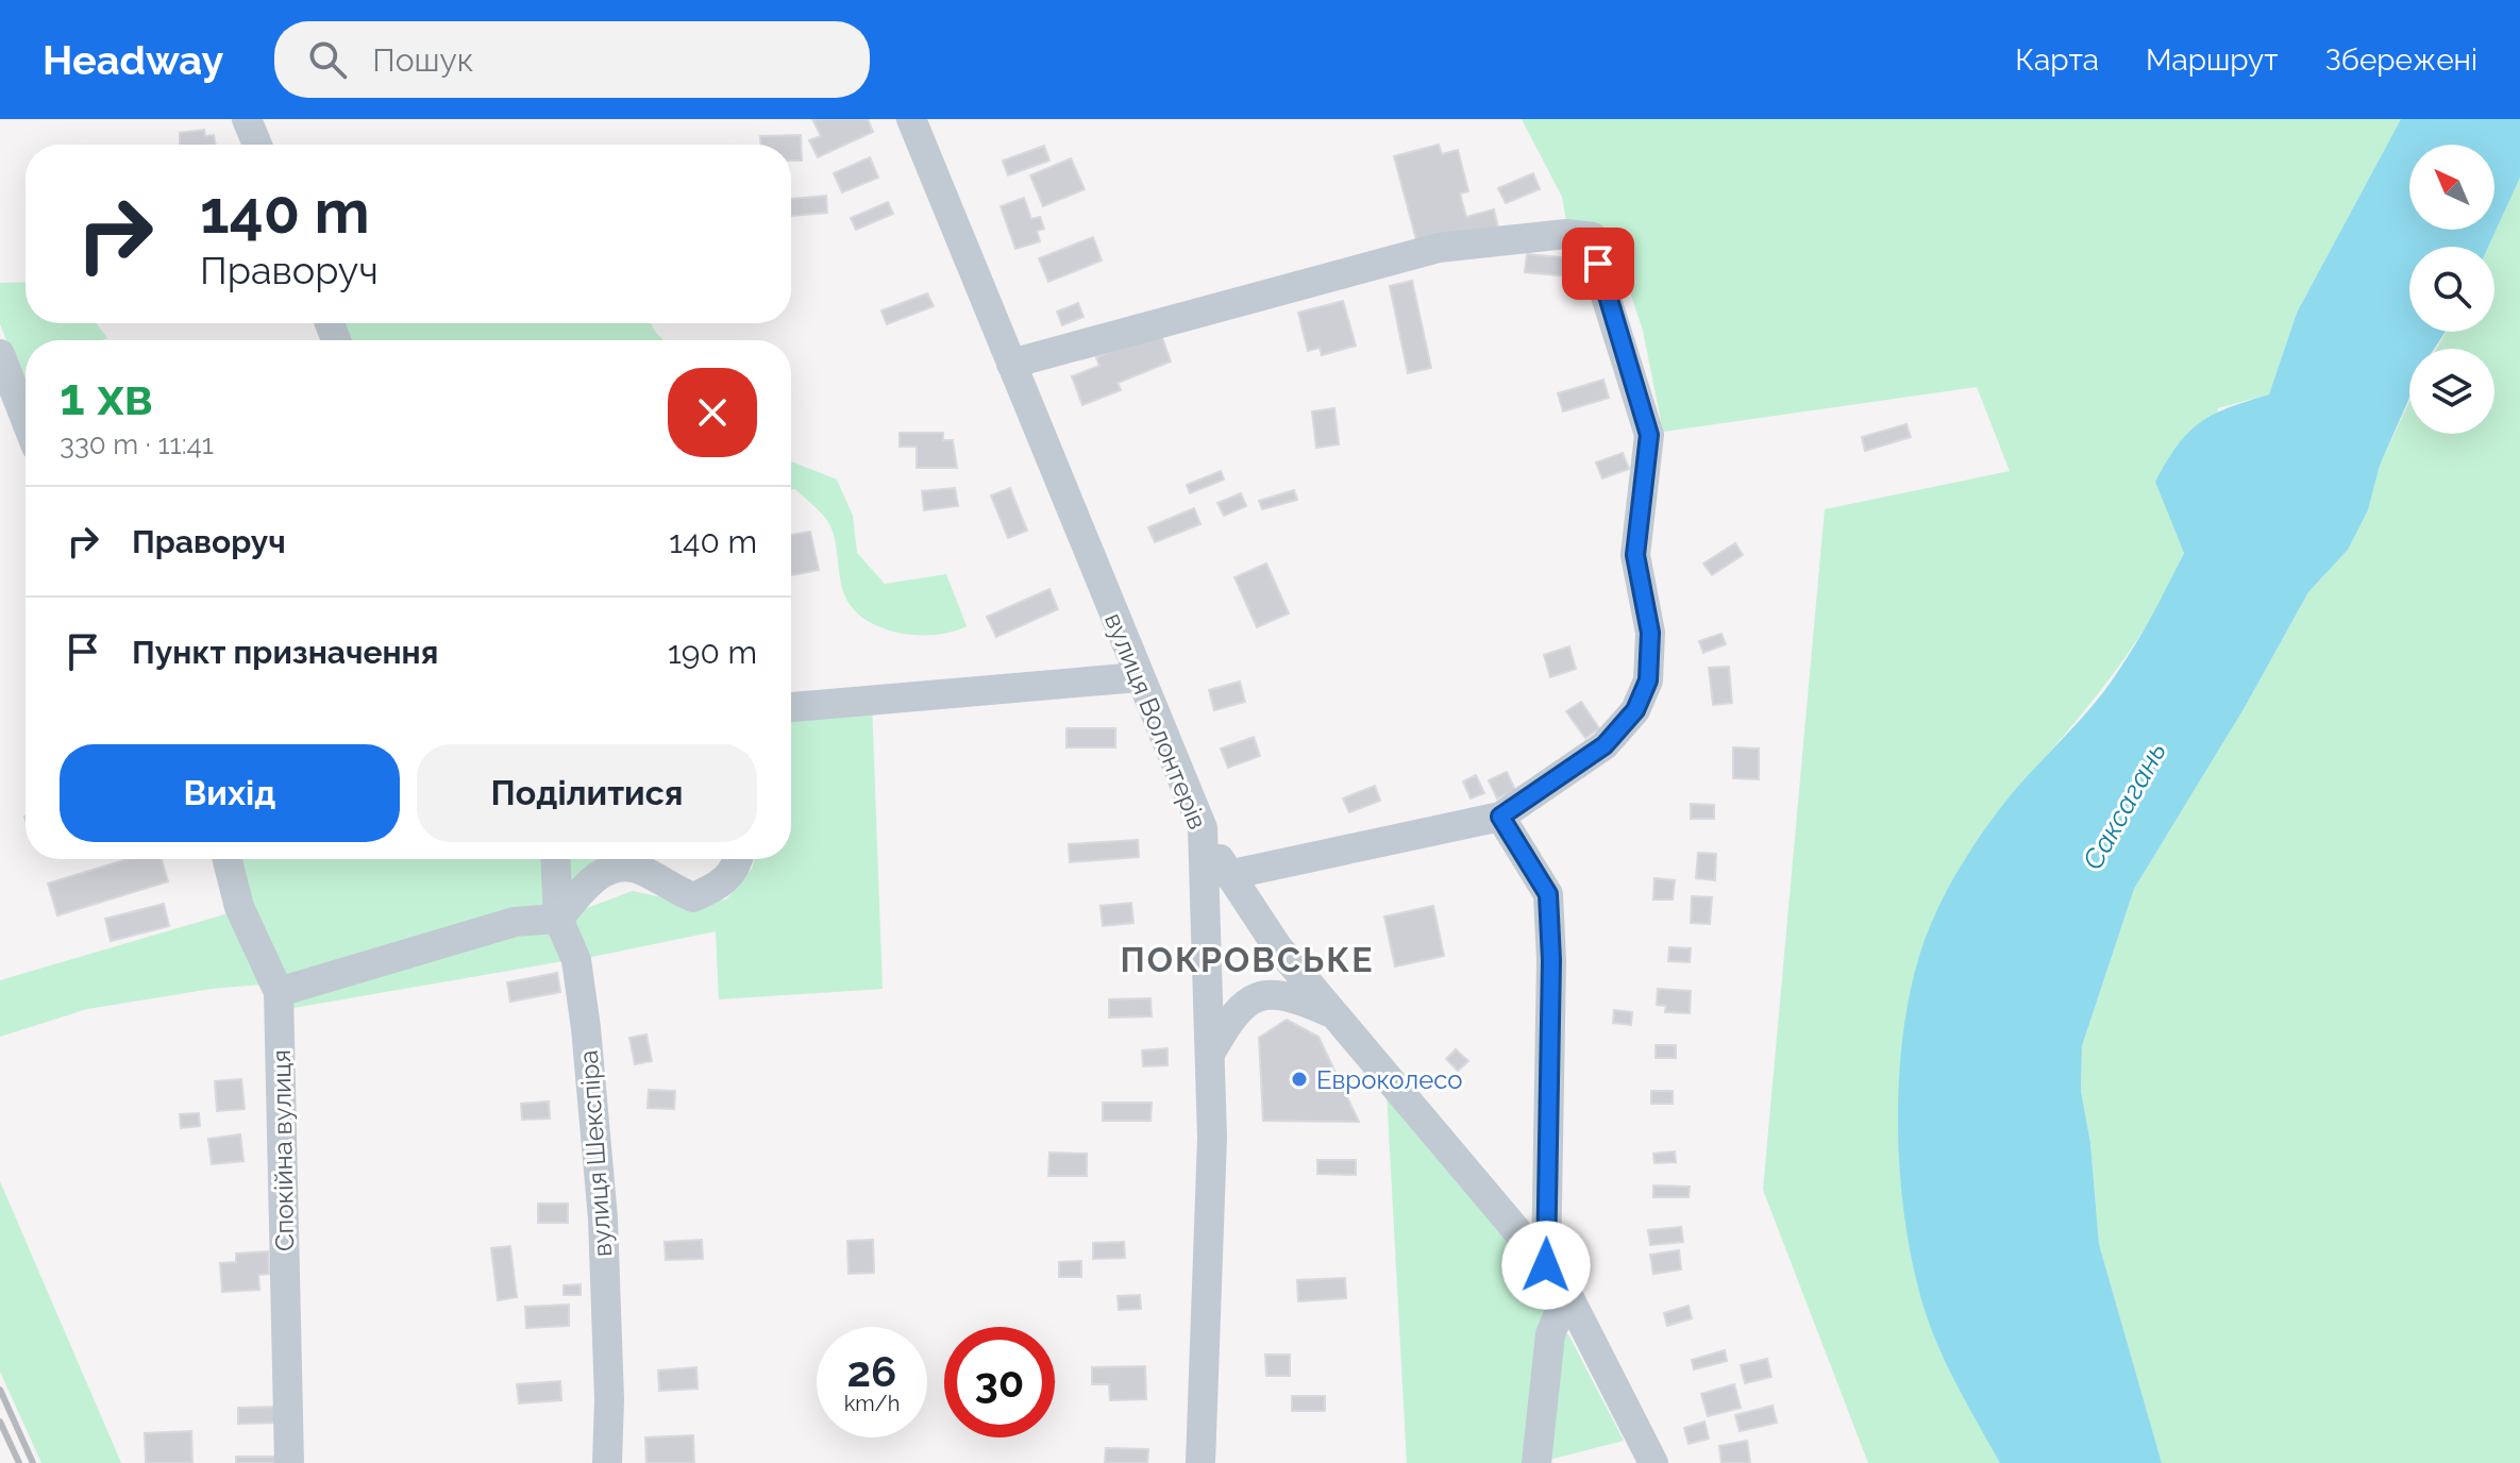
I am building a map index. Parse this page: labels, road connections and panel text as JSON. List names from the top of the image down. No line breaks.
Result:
{"streets":{"street":["вулиця Волонтерів","Спокійна вулиця","вулиця Шекспіра"]},"districts":["ПОКРОВСЬКЕ"],"water":["Саксагань"],"places":["Евроколесо"],"north":"top left","page":{"header":"Headway","search":"Пошук","nav":["Карта","Маршрут","Збережені"],"turn":["140 m","Праворуч"],"heading":["1 хв","330 m · 11:41"],"list":[{"name":"Праворуч","value":"140 m"},{"name":"Пункт призначення","value":"190 m"}],"buttons":["Вихід","Поділитися"],"speed":"26 km/h","limit":"30"}}
